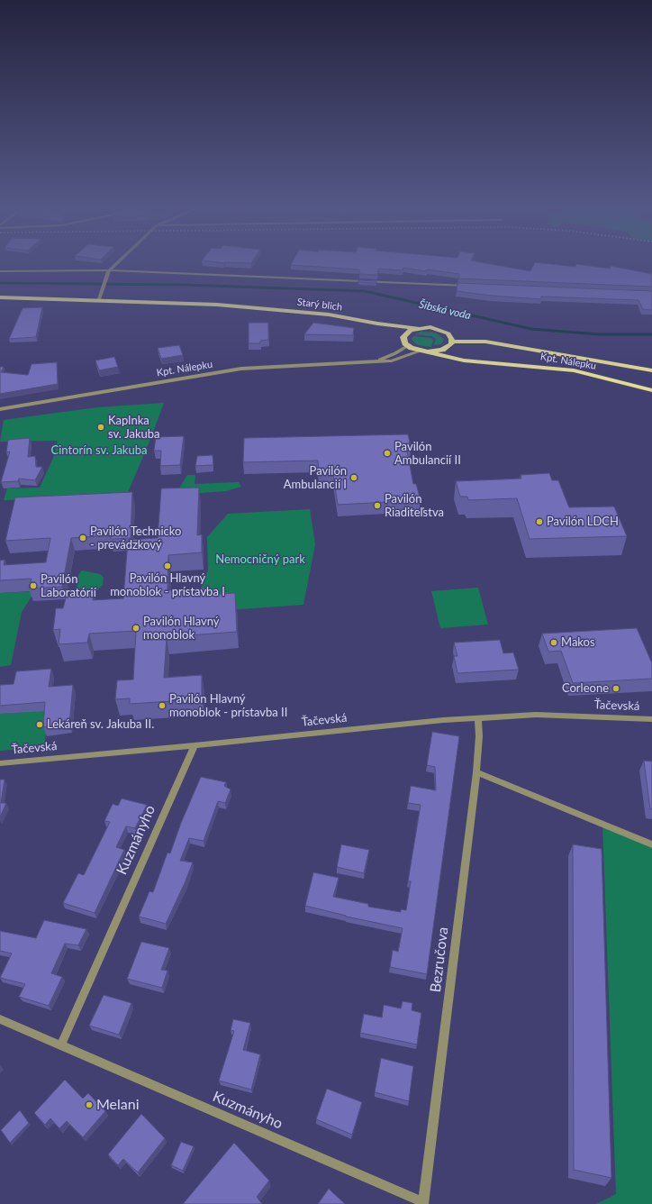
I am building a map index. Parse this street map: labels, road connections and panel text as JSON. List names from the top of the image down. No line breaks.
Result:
{"streets":{"main road":["Starý blich","Kpt. Nálepku"],"street":["Ťačevská","Kuzmányho","Bezručova"]},"crossings":[["Ťačevská","Kuzmányho"],["Ťačevská","Bezručova"],["Kuzmányho","Bezručova"]],"water":["Šibská voda"],"parks":["Cintorín sv. Jakuba","Nemocničný park"],"places":["Kaplnka sv. Jakuba","Pavilón Ambulancií II","Pavilón Ambulancií I","Pavilón Riaditeľstva","Pavilón LDCH","Pavilón Technicko - prevádzkový","Pavilón Hlavný monoblok - prístavba I","Pavilón Laboratórií","Pavilón Hlavný monoblok","Makos","Corleone","Pavilón Hlavný monoblok - prístavba II","Lekáreň sv. Jakuba II.","Melani"]}
